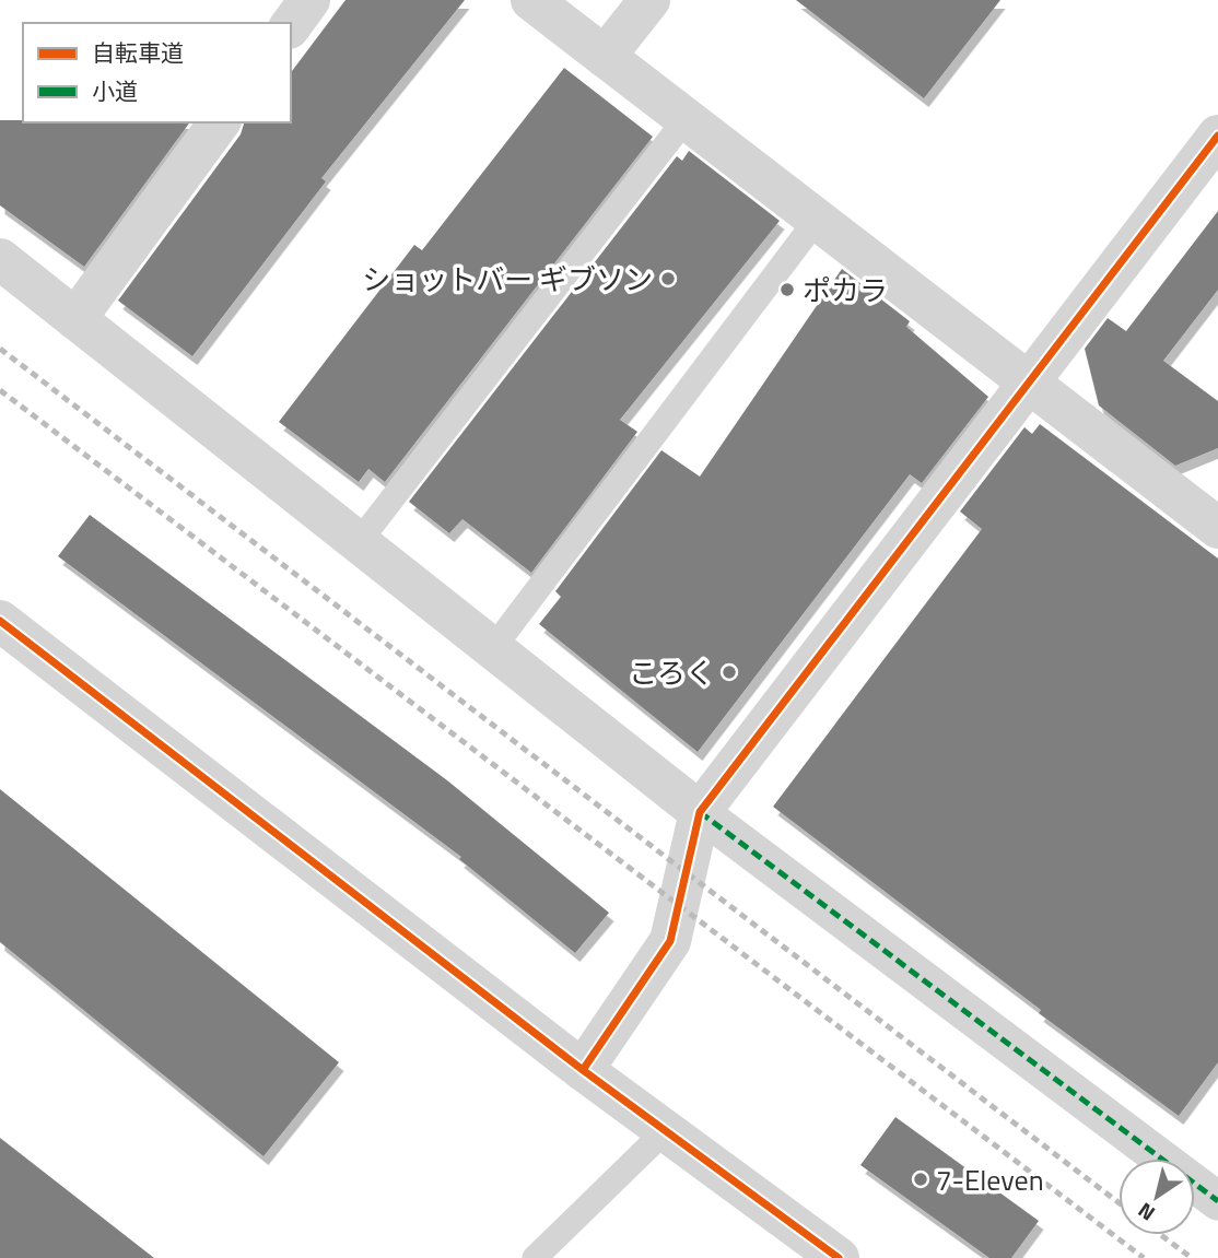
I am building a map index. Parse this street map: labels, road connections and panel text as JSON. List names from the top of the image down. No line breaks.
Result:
{"places":["ショットバー ギブソン","ポカラ","ころく","7-Eleven"],"legend":["自転車道","小道"],"north":"bottom left"}
